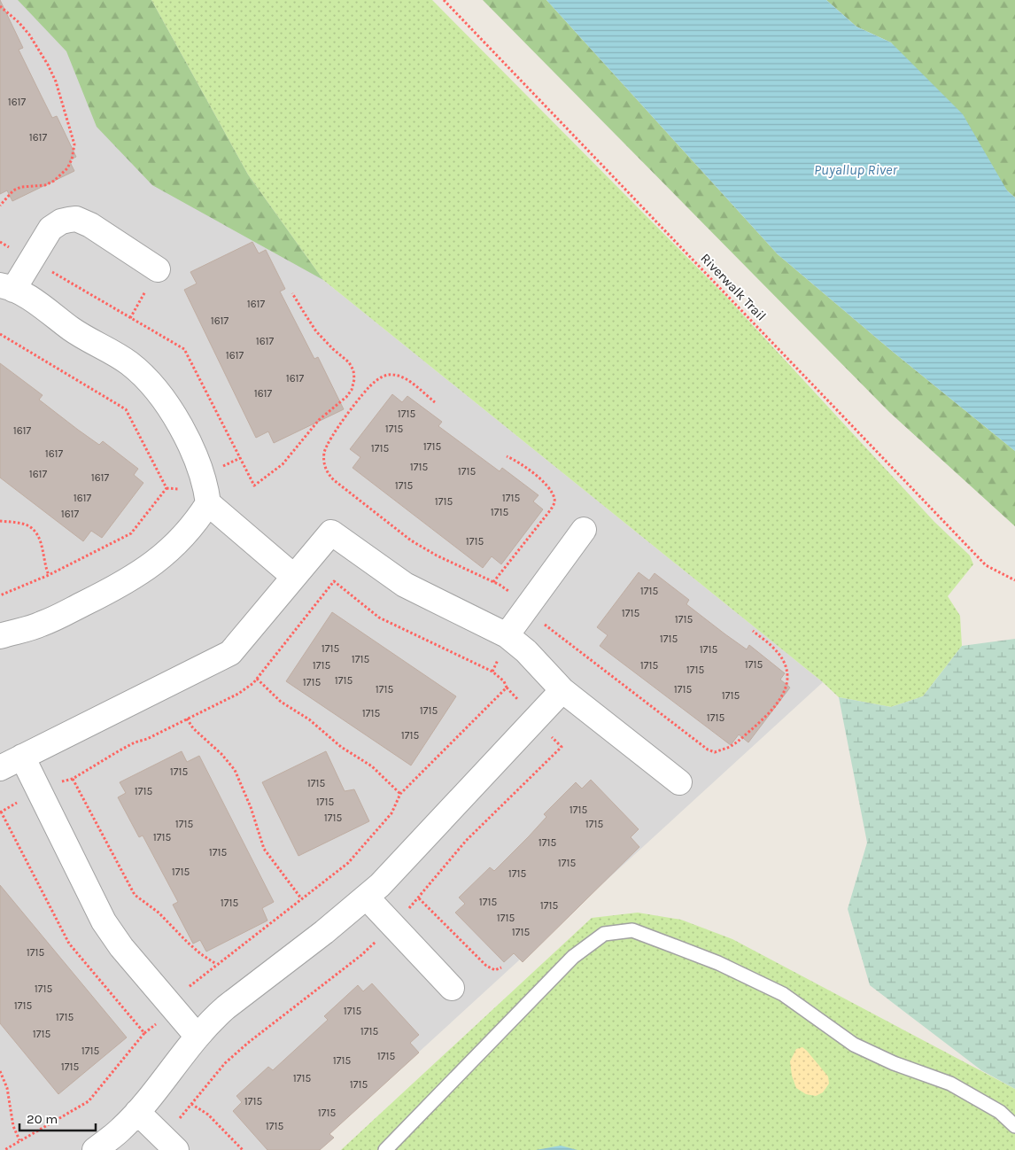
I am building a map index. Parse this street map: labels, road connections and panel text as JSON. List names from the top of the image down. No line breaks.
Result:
{"streets":{"path":["Riverwalk Trail"]},"water":["Puyallup River"],"house_numbers":["1617","1617","1617","1617","1617","1617","1617","1617","1715","1715","1617","1715","1715","1617","1715","1715","1617","1617","1715","1617","1715","1715","1715","1617","1715","1715","1715","1715","1715","1715","1715","1715","1715","1715","1715","1715","1715","1715","1715","1715","1715","1715","1715","1715","1715","1715","1715","1715","1715","1715","1715","1715","1715","1715","1715","1715","1715","1715","1715","1715","1715","1715","1715","1715","1715","1715","1715","1715","1715","1715","1715","1715","1715","1715","1715","1715","1715","1715","1715","1715"],"scale_bar":"20 m"}
